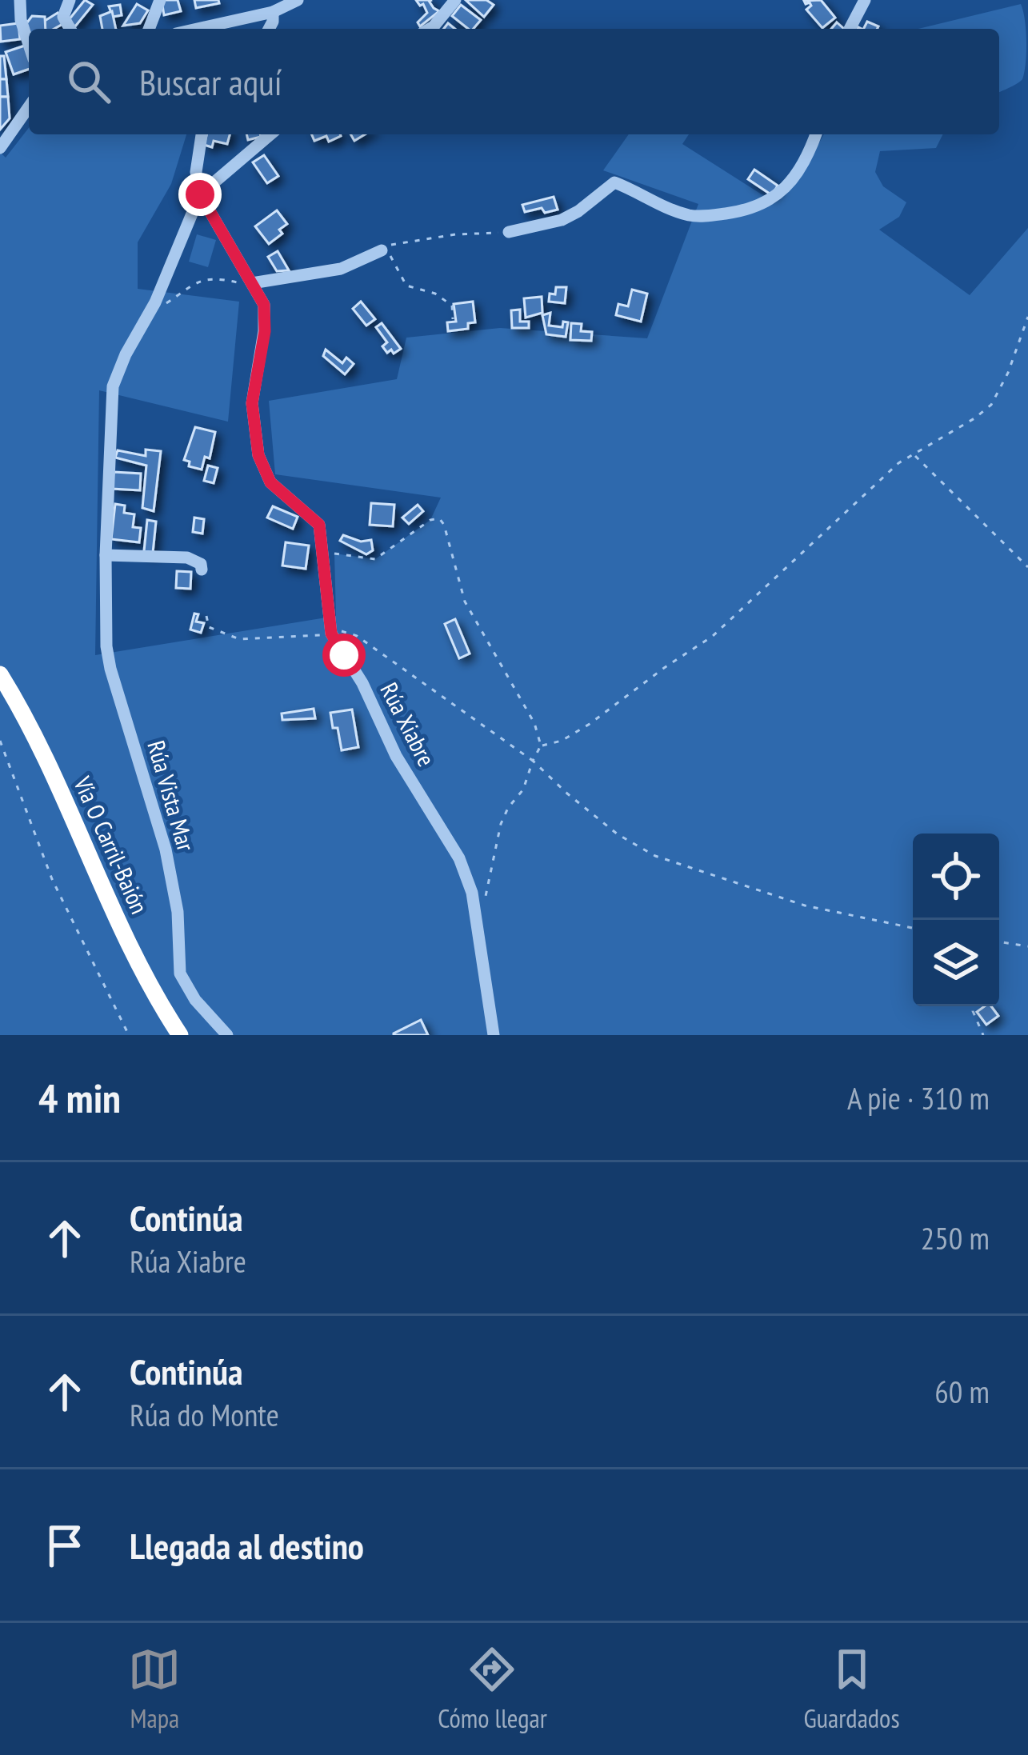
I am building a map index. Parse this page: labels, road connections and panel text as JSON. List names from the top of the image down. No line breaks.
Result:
{"streets":{"highway":["Vía O Carril-Baión"],"street":["Rúa Xiabre","Rúa Vista Mar"]},"crossings":[["Rúa Xiabre","Rúa Vista Mar"]],"page":{"search":"Buscar aquí","heading":["4 min","A pie · 310 m"],"list":[["Continúa","Rúa Xiabre","250 m"],["Continúa","Rúa do Monte","60 m"],"Llegada al destino"],"nav":["Mapa","Cómo llegar","Guardados"]}}
